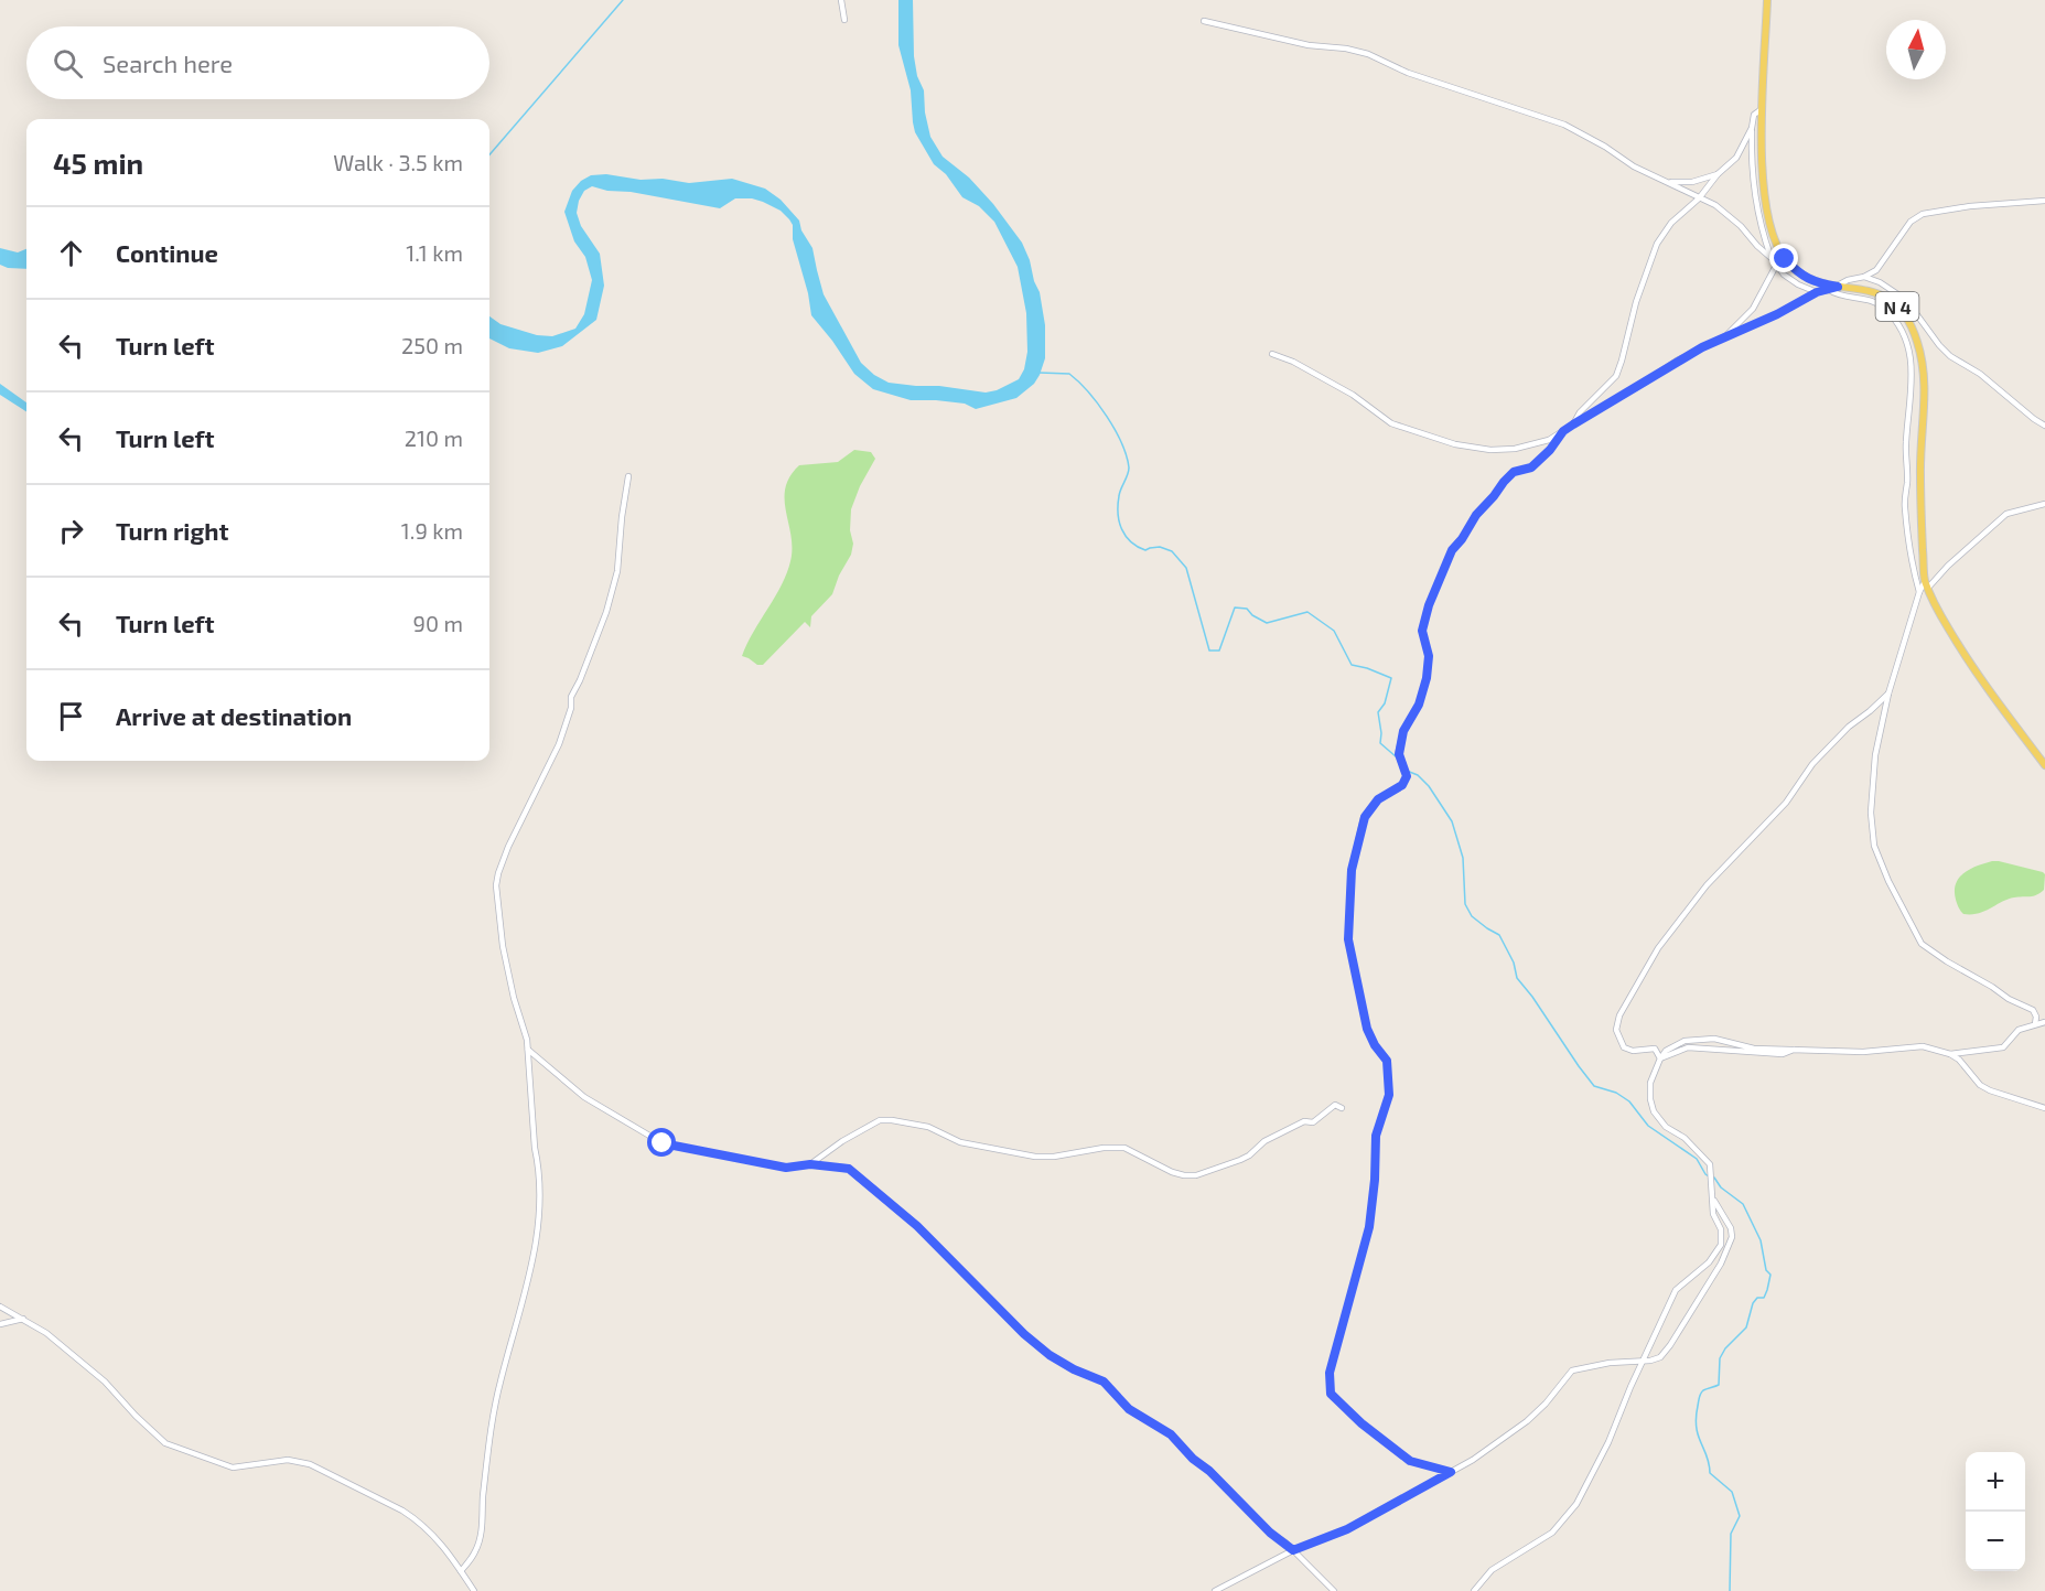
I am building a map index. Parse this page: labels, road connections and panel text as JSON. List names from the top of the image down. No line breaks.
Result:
{"streets":{"main road":["N 4"]},"north":"top","page":{"search":"Search here","heading":["45 min","Walk · 3.5 km"],"list":[["Continue","1.1 km"],["Turn left","250 m"],["Turn left","210 m"],["Turn right","1.9 km"],["Turn left","90 m"],"Arrive at destination"],"map_buttons":["+","−"]}}
